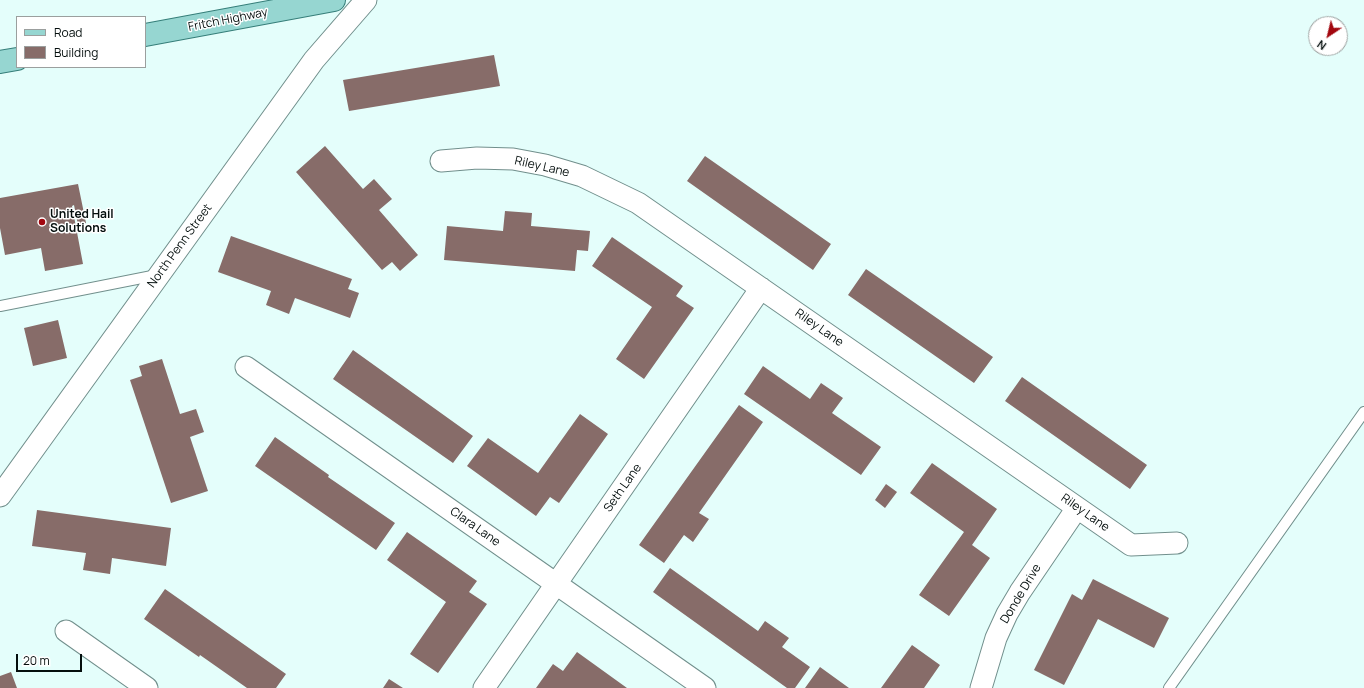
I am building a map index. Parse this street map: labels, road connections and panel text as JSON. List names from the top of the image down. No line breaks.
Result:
{"streets":{"main road":["Fritch Highway"],"street":["Riley Lane","North Penn Street","Seth Lane","Clara Lane","Donde Drive"]},"crossings":[["Riley Lane","Seth Lane"],["Riley Lane","Donde Drive"],["Seth Lane","Clara Lane"]],"places":["United Hail Solutions"],"legend":["Road","Building"],"scale_bar":"20 m","north":"bottom left"}
